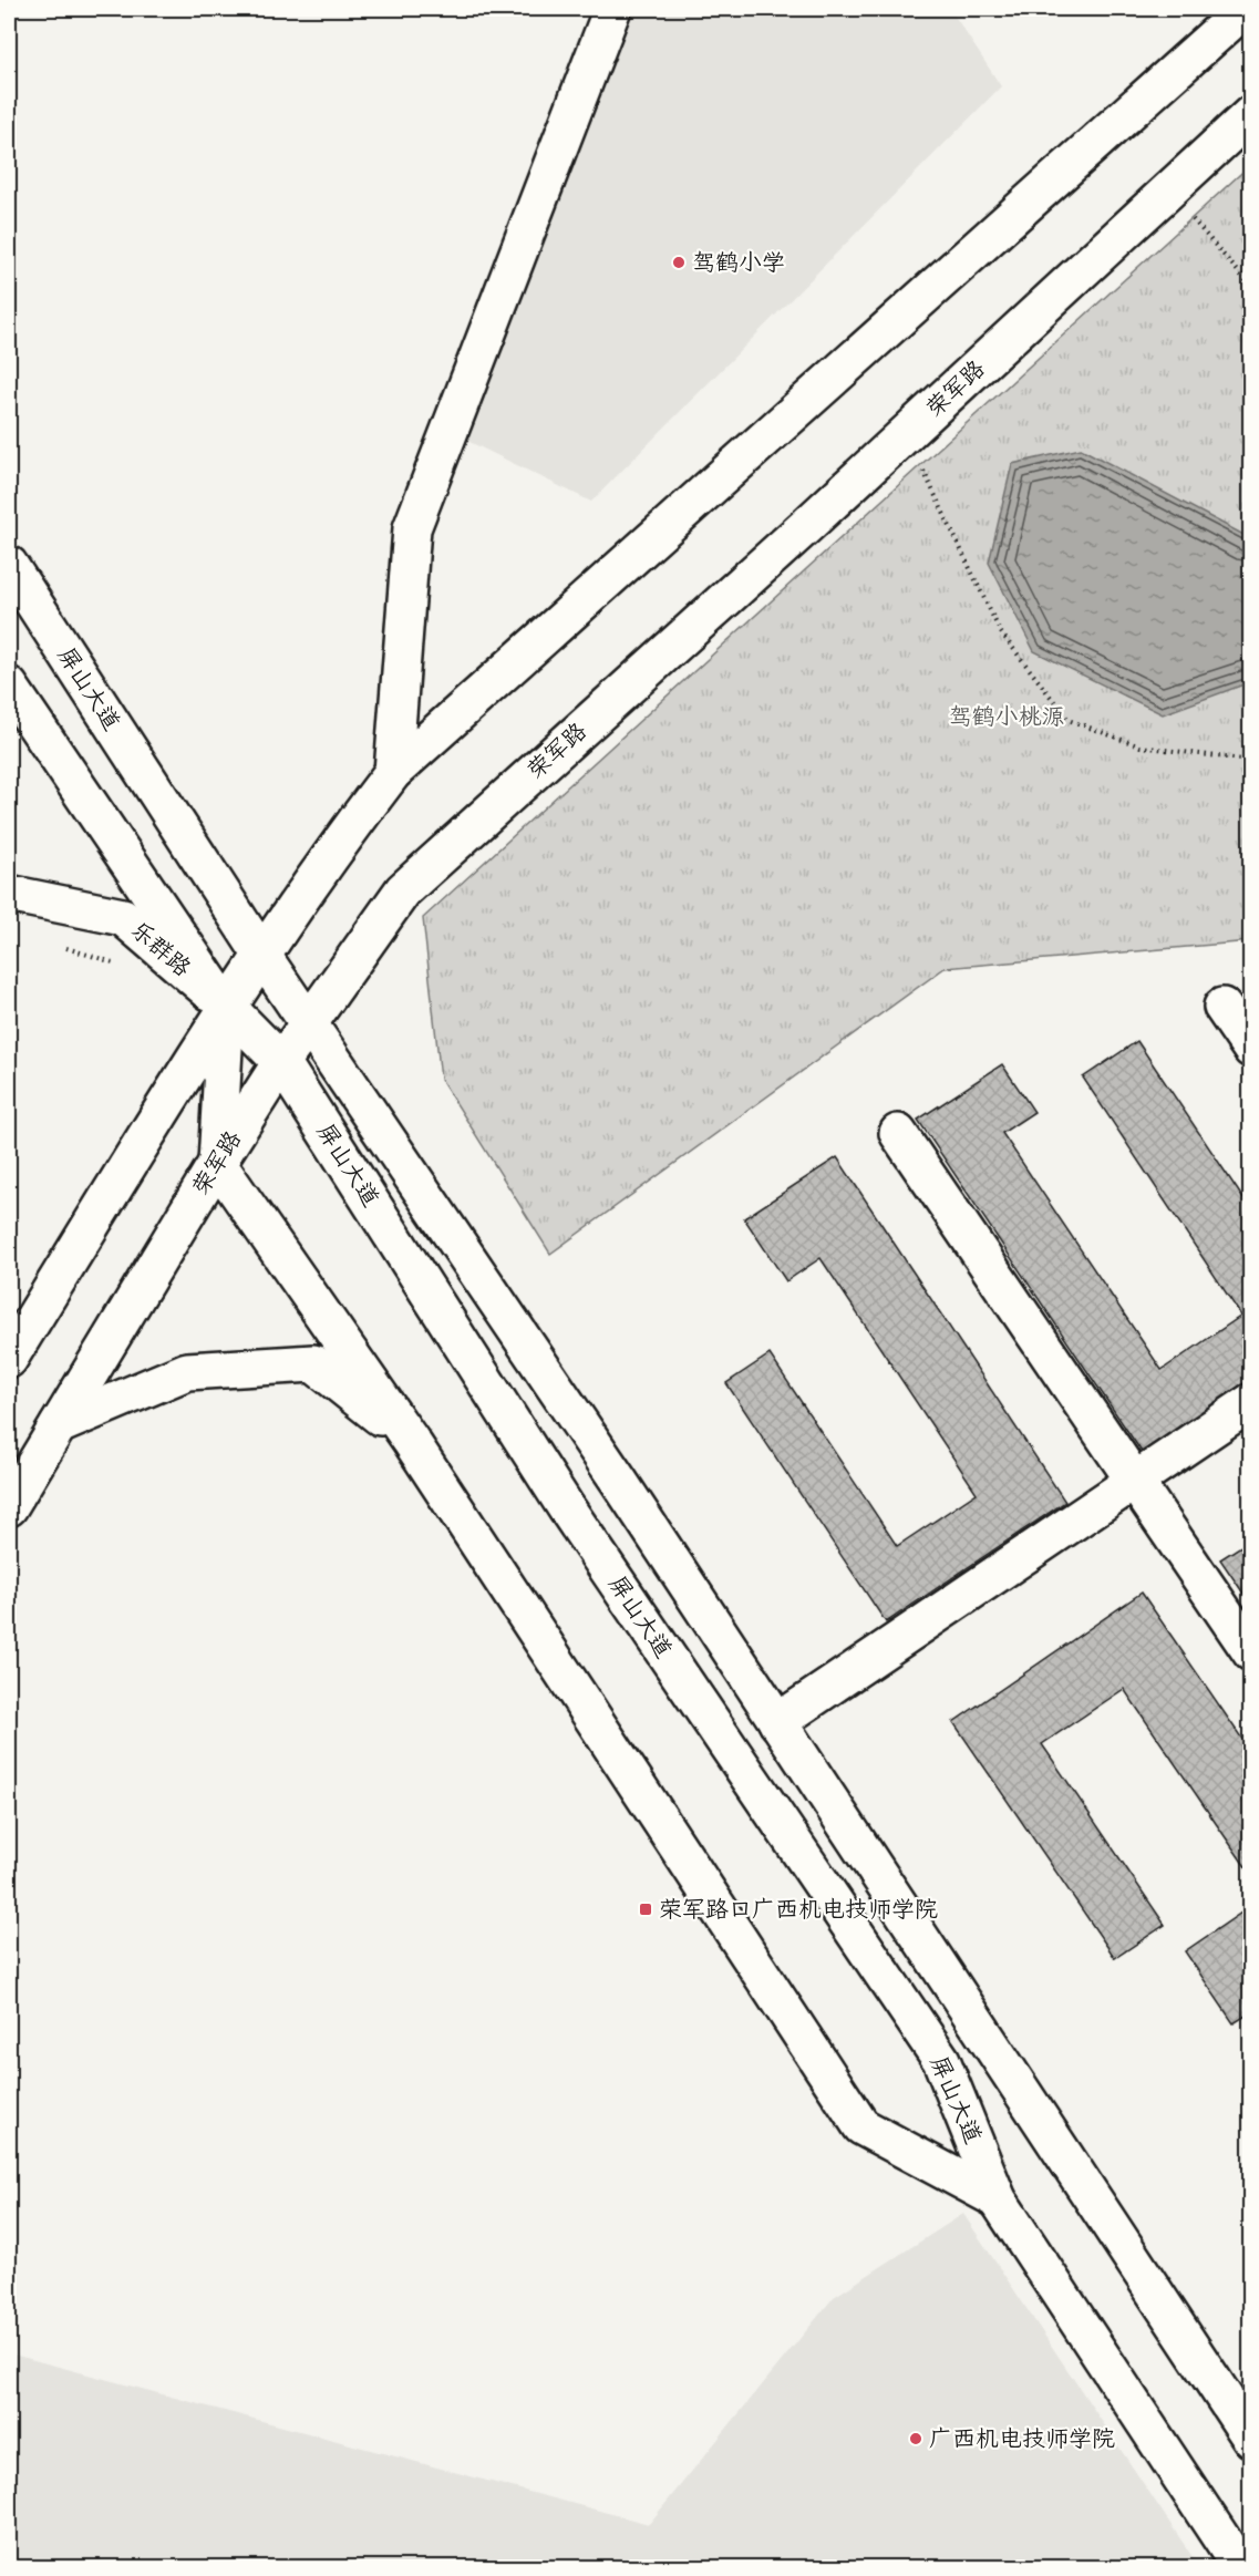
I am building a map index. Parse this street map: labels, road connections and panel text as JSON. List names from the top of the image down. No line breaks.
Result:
{"streets":{"main road":["荣军路","屏山大道","乐群路"]},"crossings":[["荣军路","屏山大道"],["屏山大道","乐群路"]],"parks":["驾鹤小桃源"],"places":{"other":["驾鹤小学","广西机电技师学院"],"transit":["荣军路口广西机电技师学院"]}}
